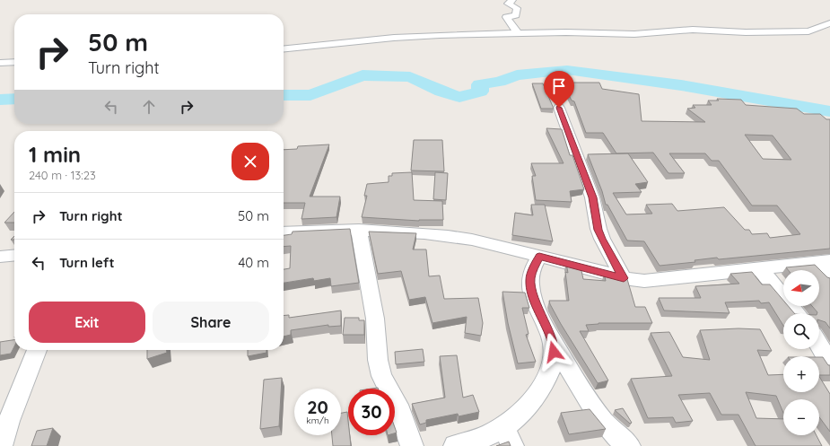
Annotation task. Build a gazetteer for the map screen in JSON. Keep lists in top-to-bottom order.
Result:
{
  "north": "left",
  "page": {
    "turn": ["50 m", "Turn right"],
    "heading": ["1 min", "240 m · 13:23"],
    "list": [
      {
        "name": "Turn right",
        "value": "50 m"
      },
      {
        "name": "Turn left",
        "value": "40 m"
      }
    ],
    "map_buttons": ["+", "−"],
    "buttons": ["Exit", "Share"],
    "speed": "20 km/h",
    "limit": "30"
  }
}
